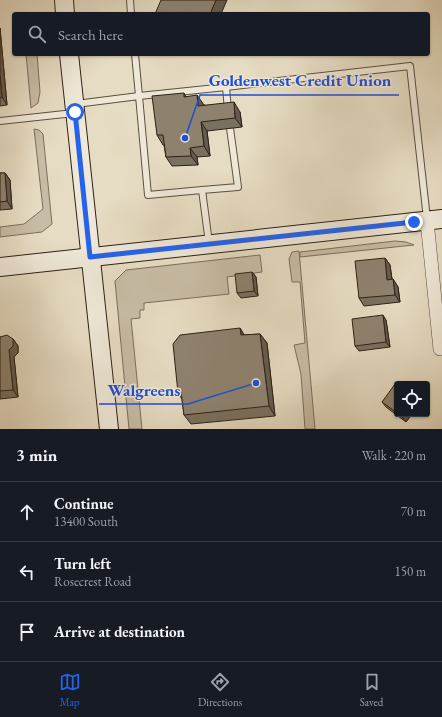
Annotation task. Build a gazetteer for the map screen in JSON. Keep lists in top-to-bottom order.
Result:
{
  "places": ["Goldenwest Credit Union", "Walgreens"],
  "page": {
    "search": "Search here",
    "heading": ["3 min", "Walk · 220 m"],
    "list": [
      ["Continue", "13400 South", "70 m"],
      ["Turn left", "Rosecrest Road", "150 m"],
      "Arrive at destination"
    ],
    "nav": ["Map", "Directions", "Saved"]
  }
}
